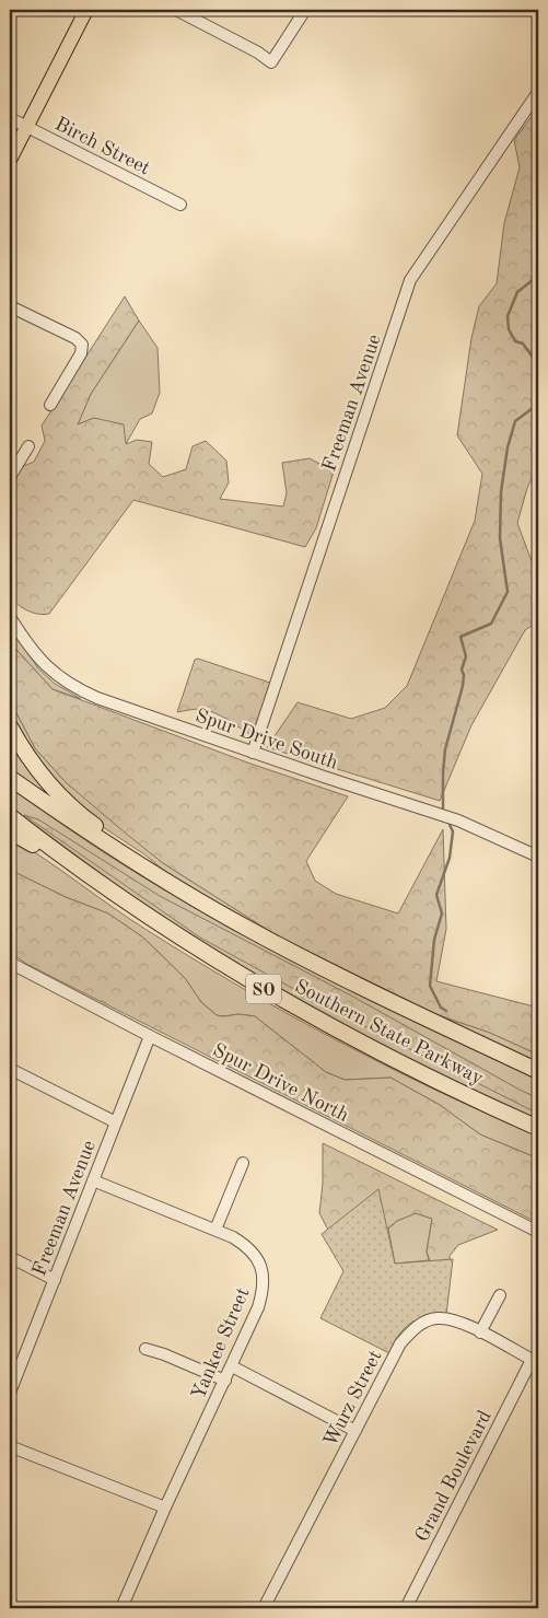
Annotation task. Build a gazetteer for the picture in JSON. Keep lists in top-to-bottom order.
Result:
{
  "streets": {
    "highway": ["SO", "Southern State Parkway"],
    "street": [
      "Birch Street",
      "Freeman Avenue",
      "Spur Drive South",
      "Spur Drive North",
      "Yankee Street",
      "Wurz Street",
      "Grand Boulevard"
    ]
  },
  "crossings": [
    ["Freeman Avenue", "Spur Drive South"],
    ["Freeman Avenue", "Spur Drive North"],
    ["Freeman Avenue", "Yankee Street"],
    ["Wurz Street", "Grand Boulevard"]
  ]
}
